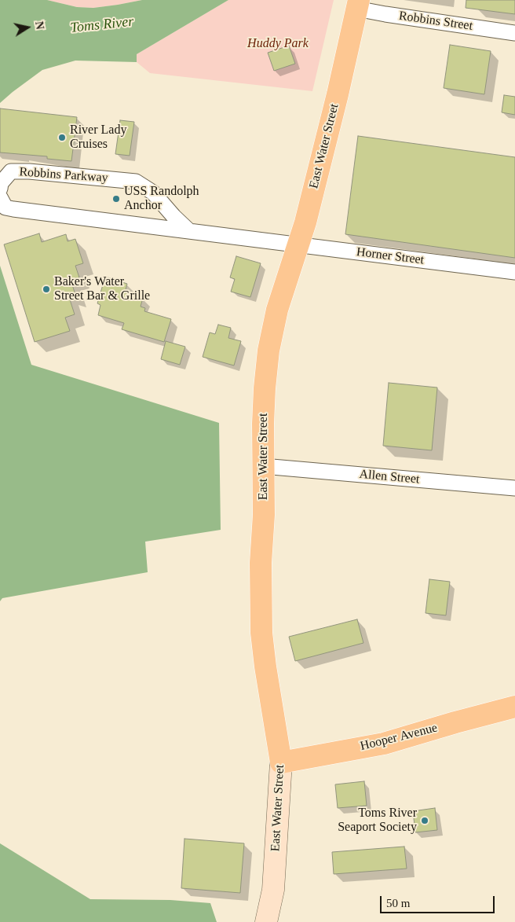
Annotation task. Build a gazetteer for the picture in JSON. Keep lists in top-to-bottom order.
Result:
{
  "streets": {
    "main road": ["East Water Street", "Hooper Avenue"],
    "street": [
      "Robbins Street",
      "Robbins Parkway",
      "Horner Street",
      "Allen Street"
    ]
  },
  "crossings": [
    ["Robbins Street", "East Water Street"],
    ["East Water Street", "Horner Street"],
    ["East Water Street", "Allen Street"],
    ["East Water Street", "Hooper Avenue"]
  ],
  "water": ["Toms River"],
  "parks": ["Huddy Park"],
  "places": [
    "River Lady Cruises",
    "USS Randolph Anchor",
    "Baker's Water Street Bar & Grille",
    "Toms River Seaport Society"
  ],
  "scale_bar": "50 m",
  "north": "right"
}
